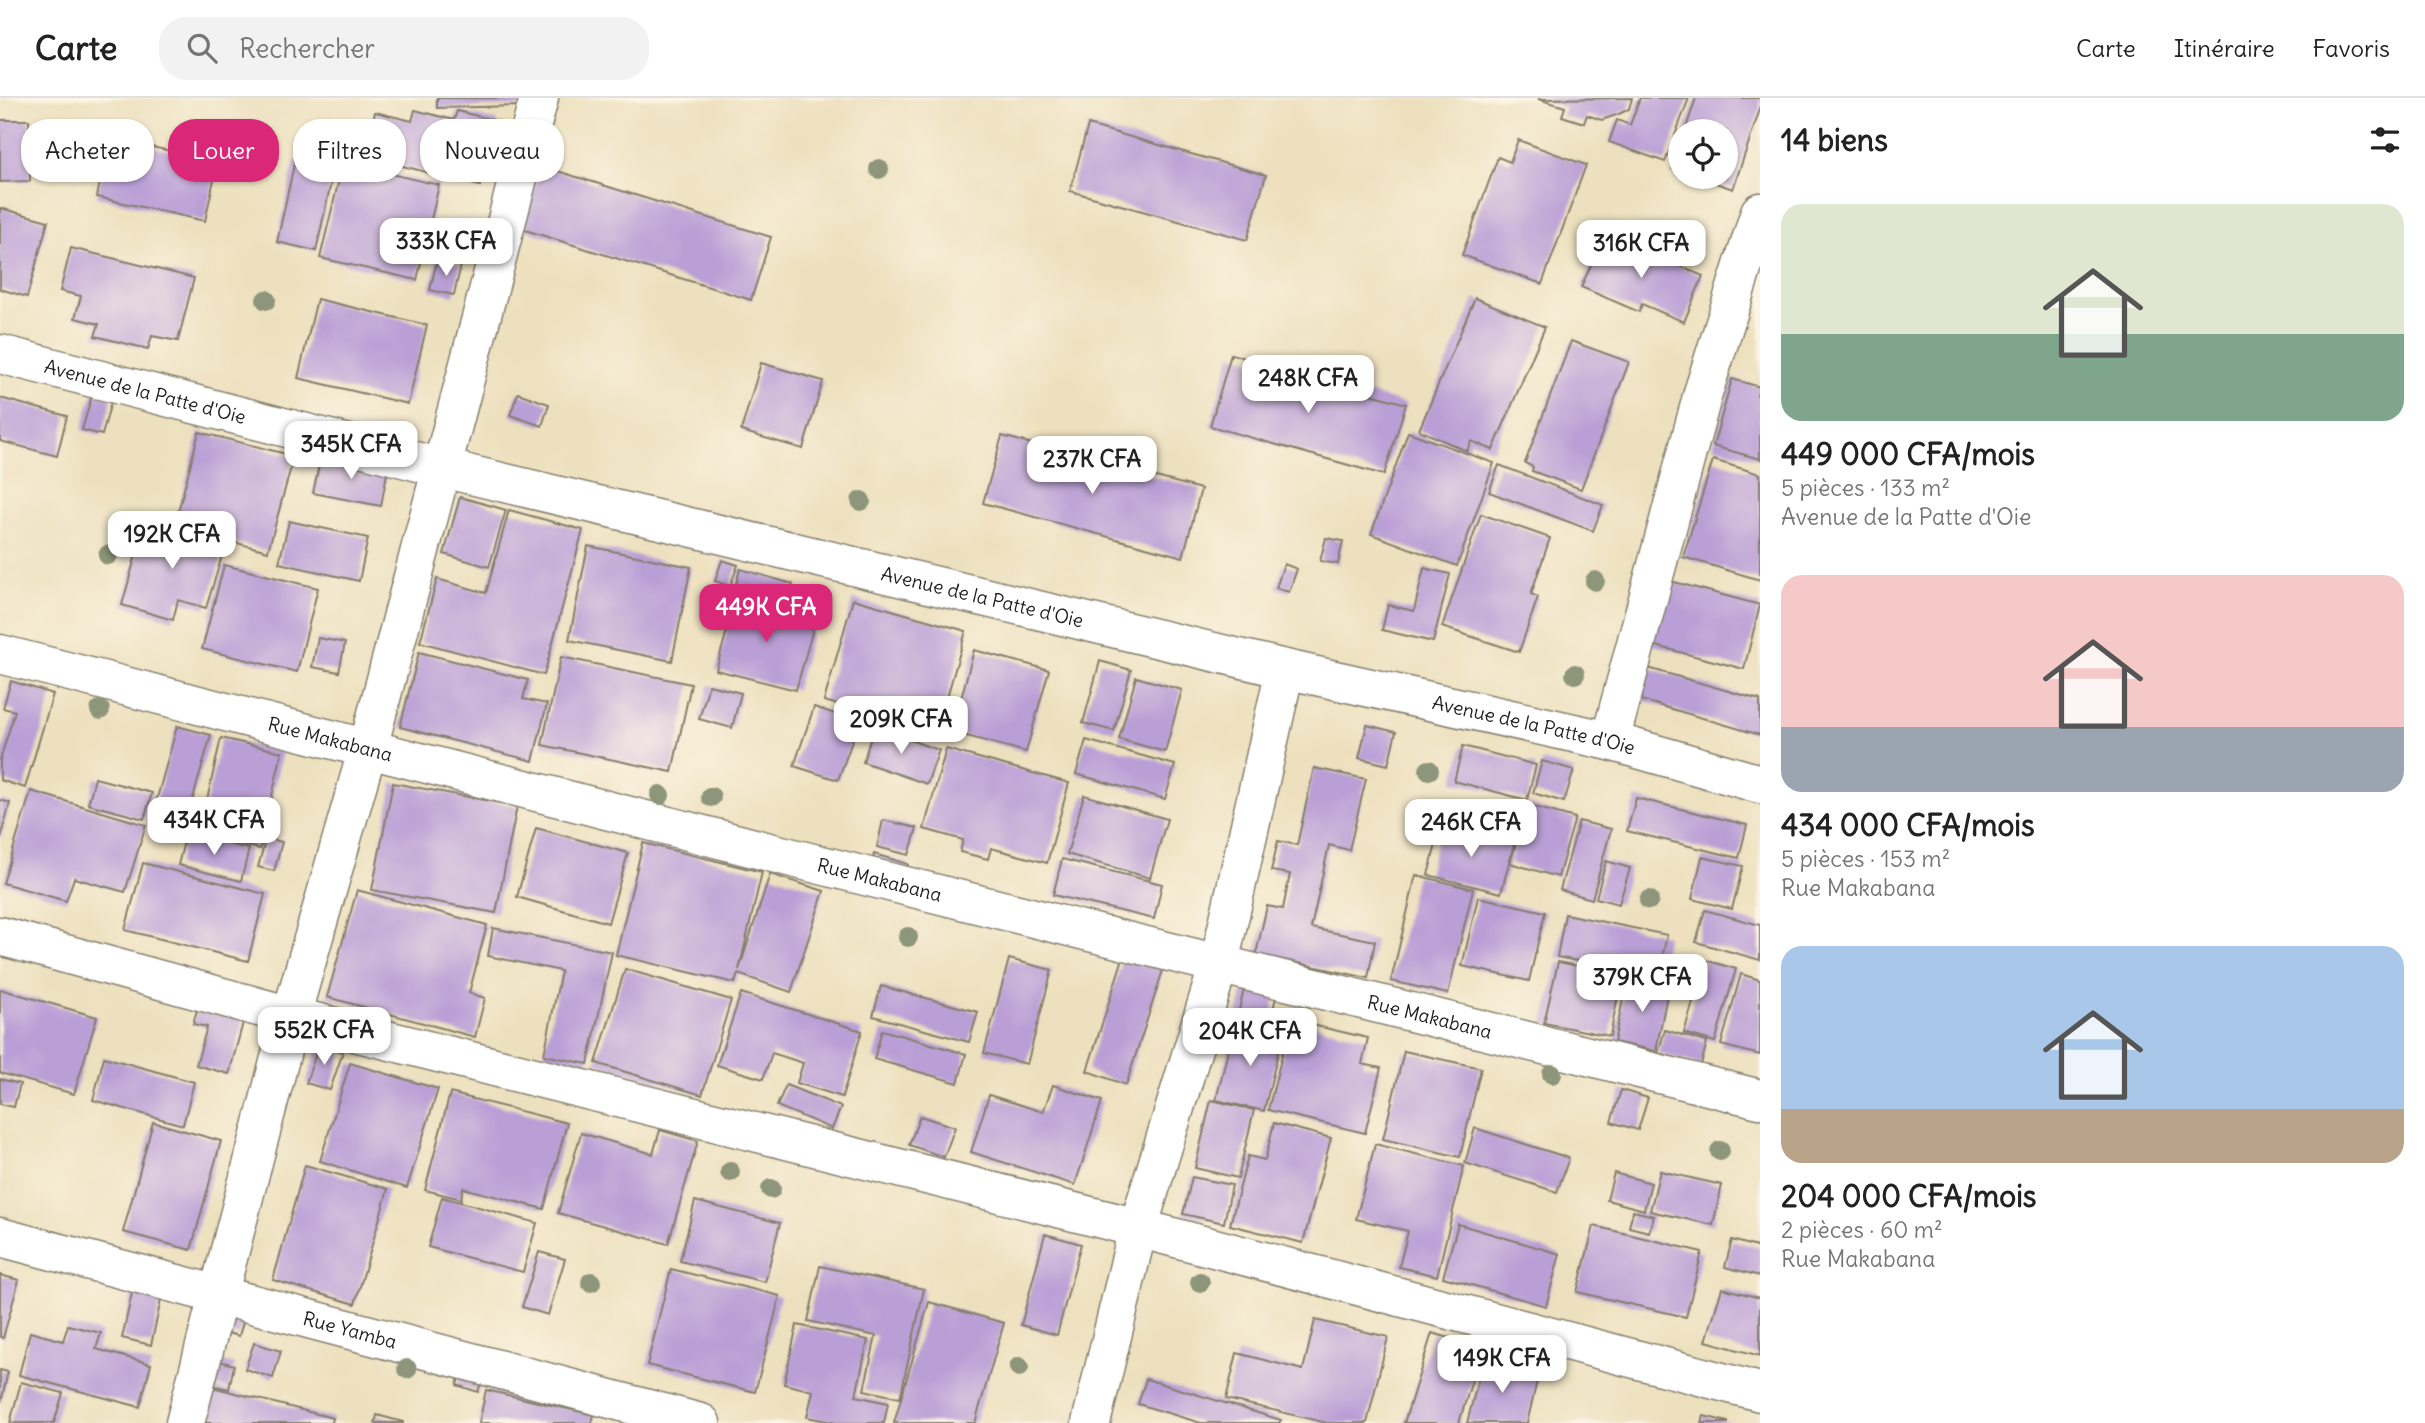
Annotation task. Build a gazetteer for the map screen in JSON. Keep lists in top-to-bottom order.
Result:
{
  "streets": {
    "street": ["Avenue de la Patte d'Oie", "Rue Makabana", "Rue Yamba"]
  },
  "page": {
    "header": "Carte",
    "search": "Rechercher",
    "nav": ["Carte", "Itinéraire", "Favoris"],
    "heading": "14 biens",
    "chip": [
      "Acheter",
      "Louer",
      "Filtres",
      "Nouveau"
    ],
    "list": [
      {
        "name": "449 000 CFA/mois",
        "note": "5 pièces · 133 m² · Avenue de la Patte d'Oie"
      },
      {
        "name": "434 000 CFA/mois",
        "note": "5 pièces · 153 m² · Rue Makabana"
      },
      {
        "name": "204 000 CFA/mois",
        "note": "2 pièces · 60 m² · Rue Makabana"
      }
    ],
    "price": [
      "333K CFA",
      "316K CFA",
      "248K CFA",
      "345K CFA",
      "237K CFA",
      "192K CFA",
      "449K CFA",
      "209K CFA",
      "434K CFA",
      "246K CFA",
      "379K CFA",
      "552K CFA",
      "204K CFA",
      "149K CFA"
    ]
  }
}
